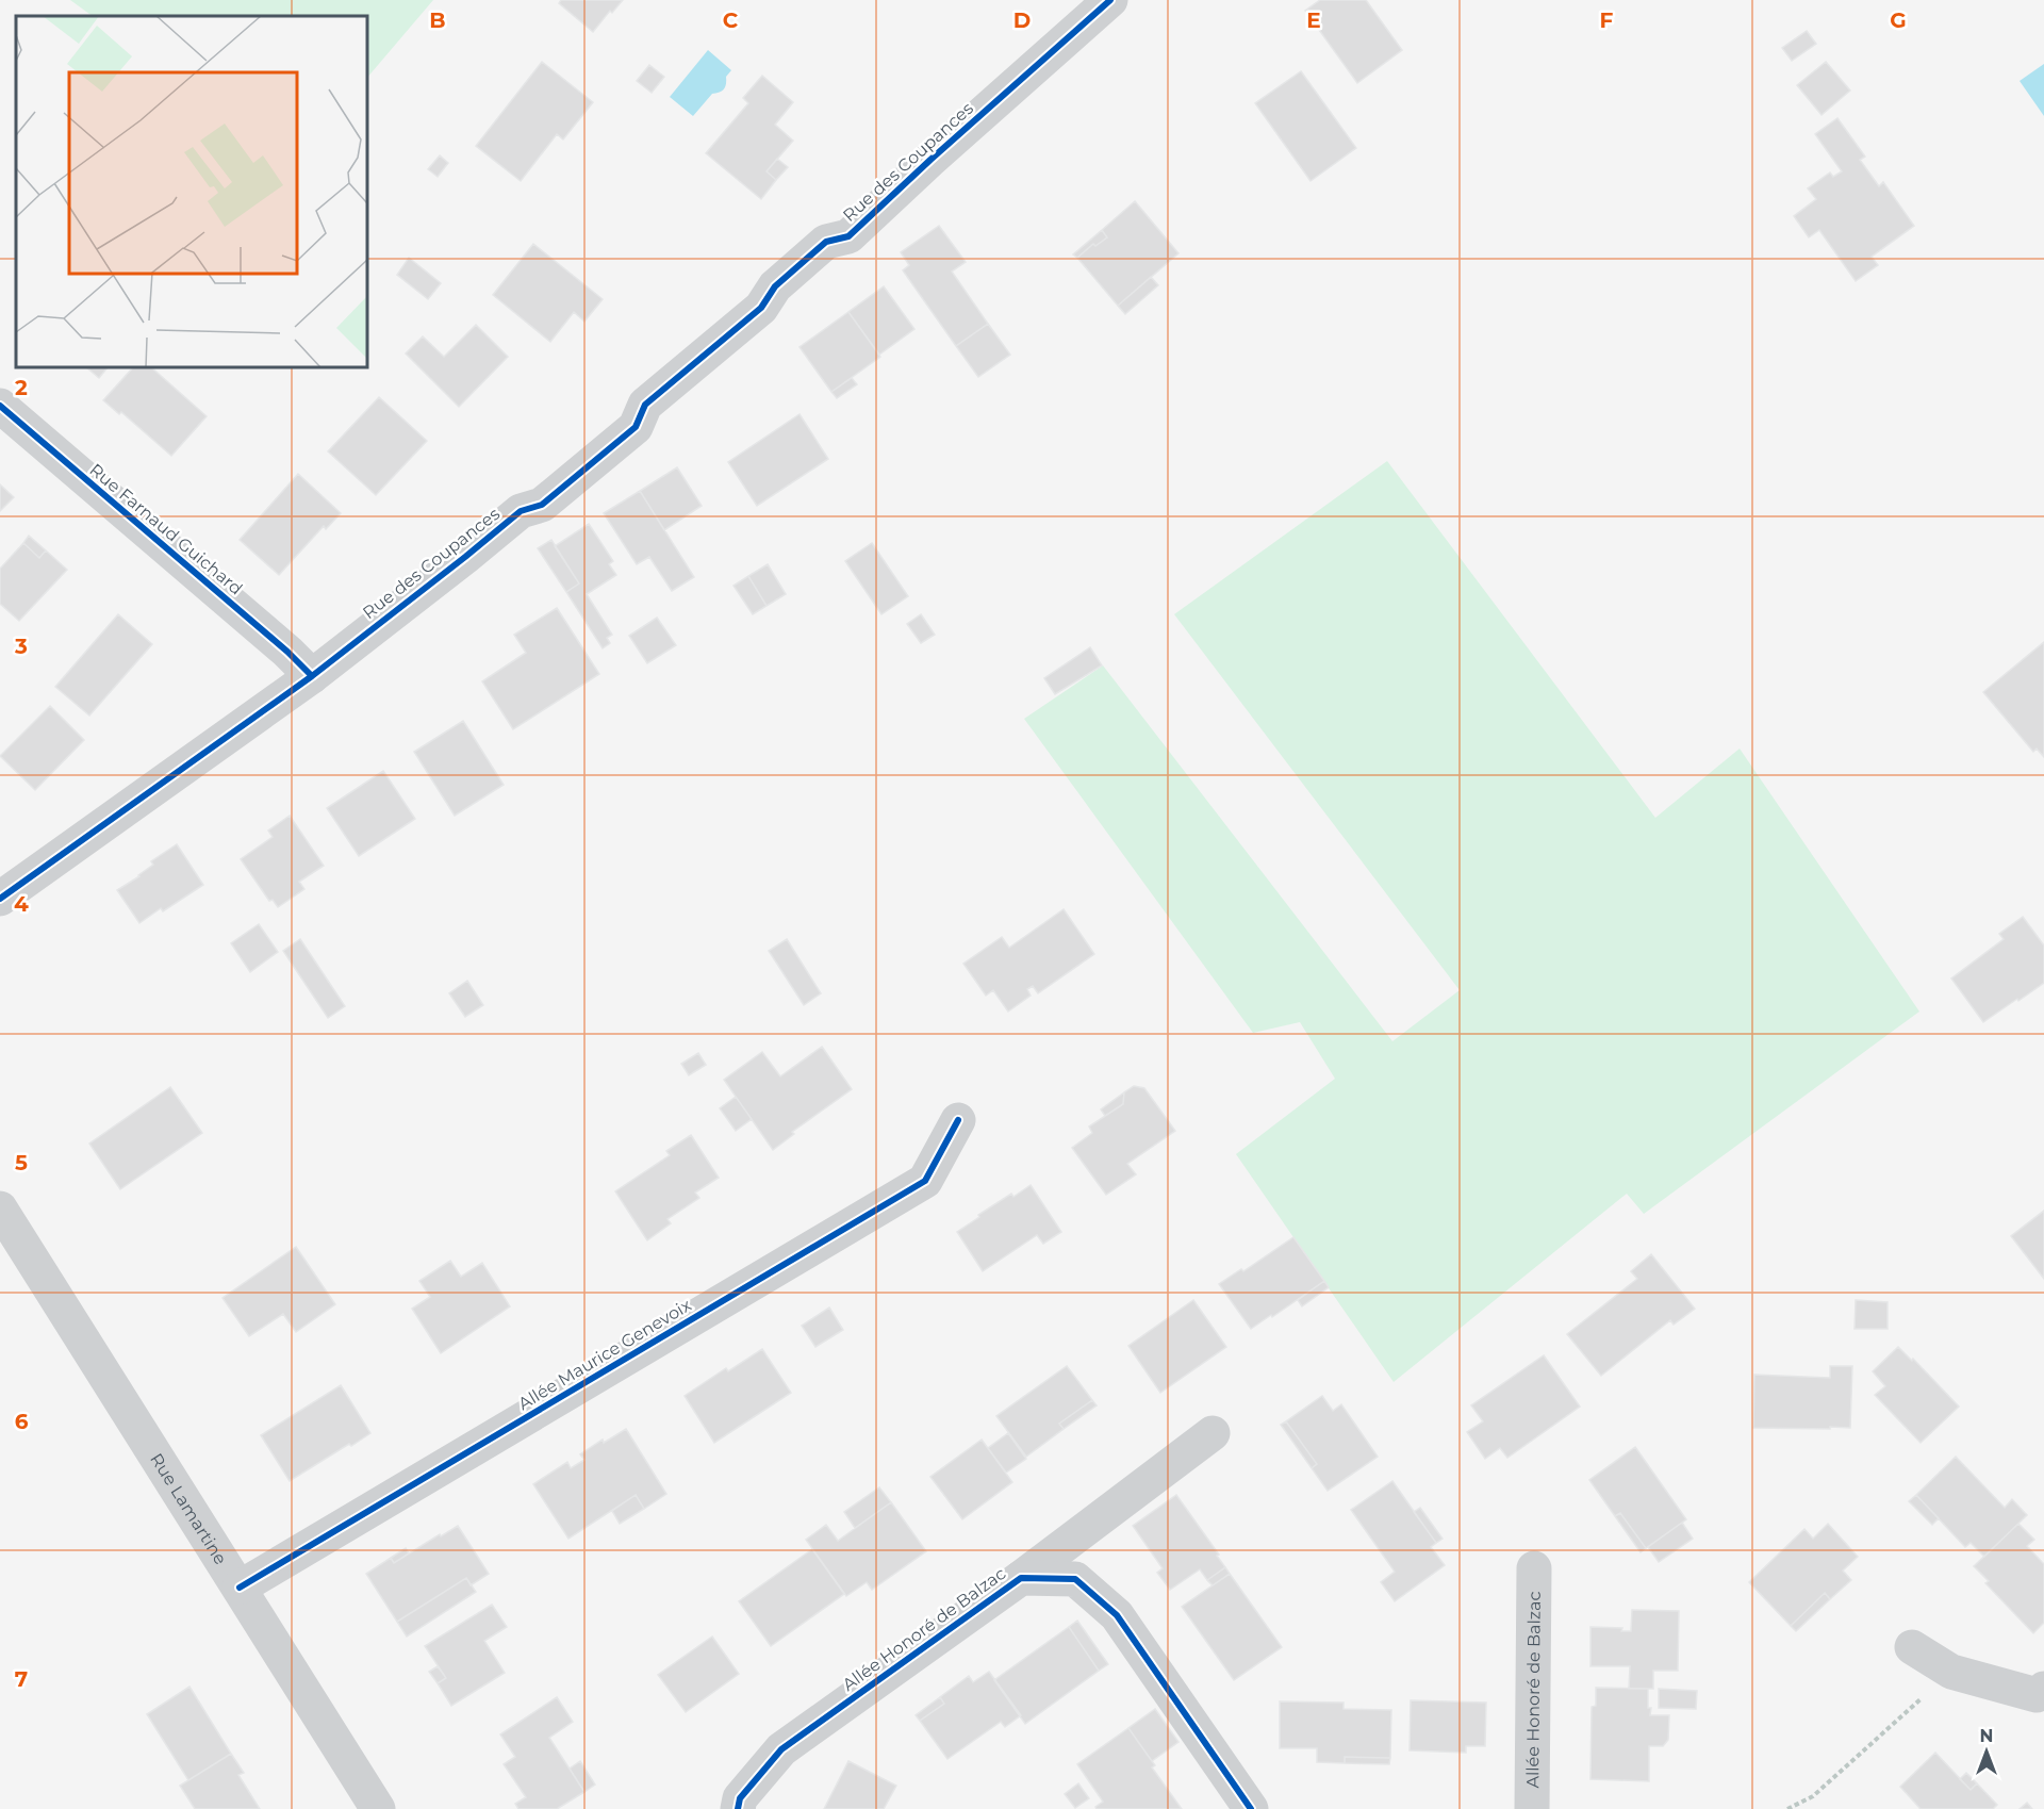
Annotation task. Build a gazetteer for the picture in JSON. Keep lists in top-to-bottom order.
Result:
{
  "streets": {
    "street": [
      "Rue des Coupances",
      "Rue Farnaud Guichard",
      "Allée Maurice Genevoix",
      "Rue Lamartine",
      "Allée Honoré de Balzac"
    ]
  },
  "crossings": [
    ["Rue des Coupances", "Rue Farnaud Guichard"],
    ["Allée Maurice Genevoix", "Rue Lamartine"]
  ],
  "north": "top",
  "grid": {
    "columns": [
      "B",
      "C",
      "D",
      "E",
      "F",
      "G"
    ],
    "rows": [
      "2",
      "3",
      "4",
      "5",
      "6",
      "7"
    ]
  }
}
